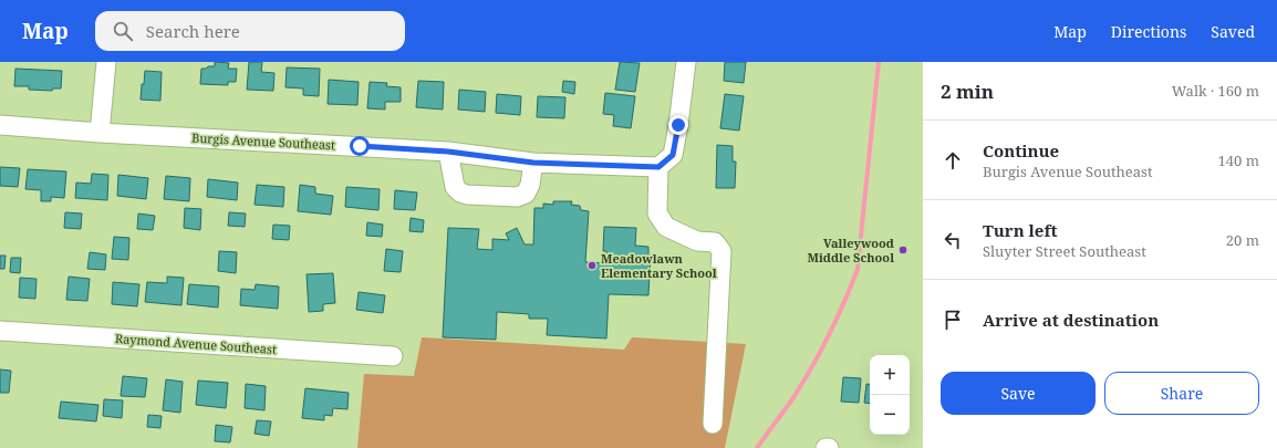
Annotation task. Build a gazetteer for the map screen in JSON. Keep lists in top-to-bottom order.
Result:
{
  "streets": {
    "street": ["Burgis Avenue Southeast", "Raymond Avenue Southeast"]
  },
  "places": ["Valleywood Middle School", "Meadowlawn Elementary School"],
  "page": {
    "header": "Map",
    "search": "Search here",
    "nav": ["Map", "Directions", "Saved"],
    "heading": ["2 min", "Walk · 160 m"],
    "list": [
      ["Continue", "Burgis Avenue Southeast", "140 m"],
      ["Turn left", "Sluyter Street Southeast", "20 m"],
      "Arrive at destination"
    ],
    "map_buttons": ["+", "−"],
    "buttons": ["Save", "Share"]
  }
}
